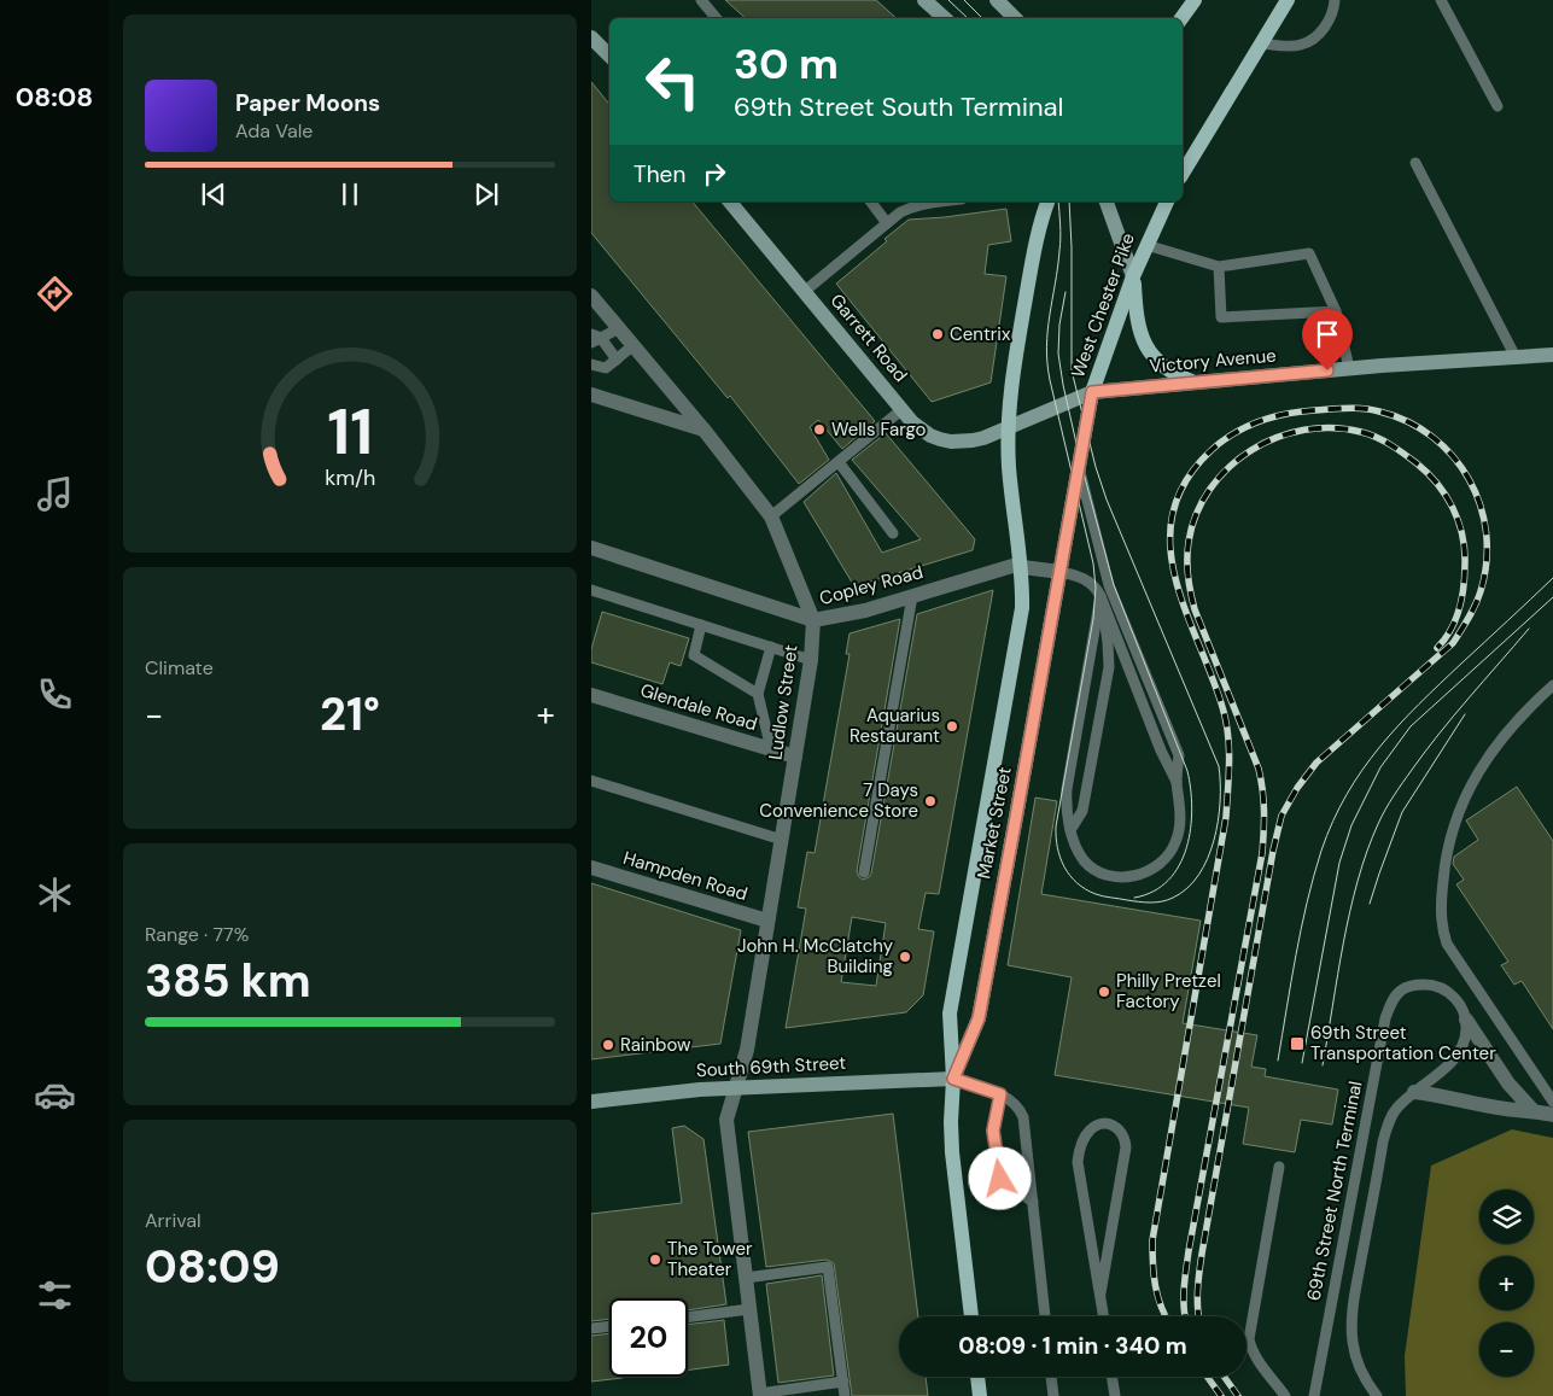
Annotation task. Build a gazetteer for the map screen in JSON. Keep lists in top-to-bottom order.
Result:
{
  "streets": {
    "main road": [
      "West Chester Pike",
      "Garrett Road",
      "Victory Avenue",
      "Market Street",
      "South 69th Street"
    ],
    "street": [
      "Copley Road",
      "Ludlow Street",
      "Glendale Road",
      "Hampden Road"
    ],
    "lane": ["69th Street North Terminal"]
  },
  "crossings": [
    ["West Chester Pike", "Victory Avenue"],
    ["West Chester Pike", "Copley Road"],
    ["West Chester Pike", "Market Street"],
    ["Garrett Road", "Victory Avenue"],
    ["Copley Road", "Ludlow Street"],
    ["Copley Road", "Market Street"],
    ["Ludlow Street", "Glendale Road"],
    ["Ludlow Street", "Hampden Road"],
    ["Ludlow Street", "South 69th Street"],
    ["Market Street", "South 69th Street"]
  ],
  "places": {
    "other": [
      "Centrix",
      "Wells Fargo",
      "Aquarius Restaurant",
      "7 Days Convenience Store",
      "John H. McClatchy Building",
      "Philly Pretzel Factory",
      "Rainbow",
      "The Tower Theater"
    ],
    "transit": ["69th Street Transportation Center"]
  },
  "page": {
    "tabs": "08:08",
    "turn": ["30 m", "69th Street South Terminal"],
    "song": ["Paper Moons", "Ada Vale"],
    "then": "Then",
    "tile": [
      "Climate",
      ["Range · 77%", "385 km"],
      ["Arrival", "08:09"]
    ],
    "heat": ["−", "21°", "+"],
    "map_buttons": ["+", "−"],
    "limit": "20",
    "trip": "08:09 · 1 min · 340 m",
    "gauge": ["11", "km/h"]
  }
}
